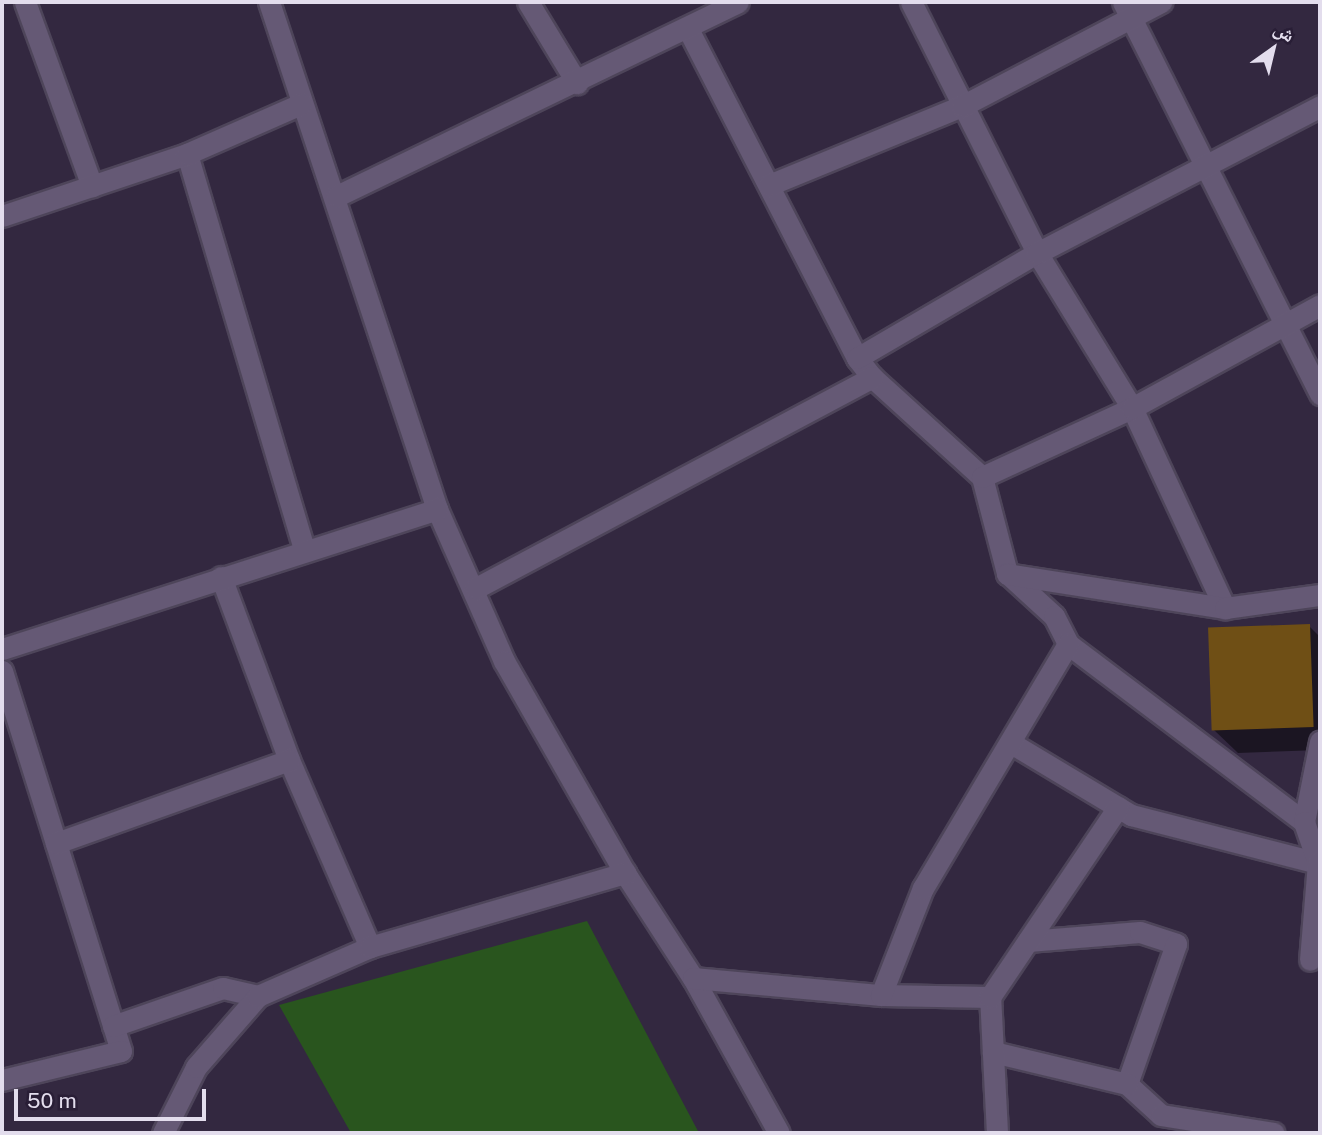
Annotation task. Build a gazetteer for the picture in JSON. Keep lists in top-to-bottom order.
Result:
{
  "scale_bar": "50 m",
  "north": "top right"
}
